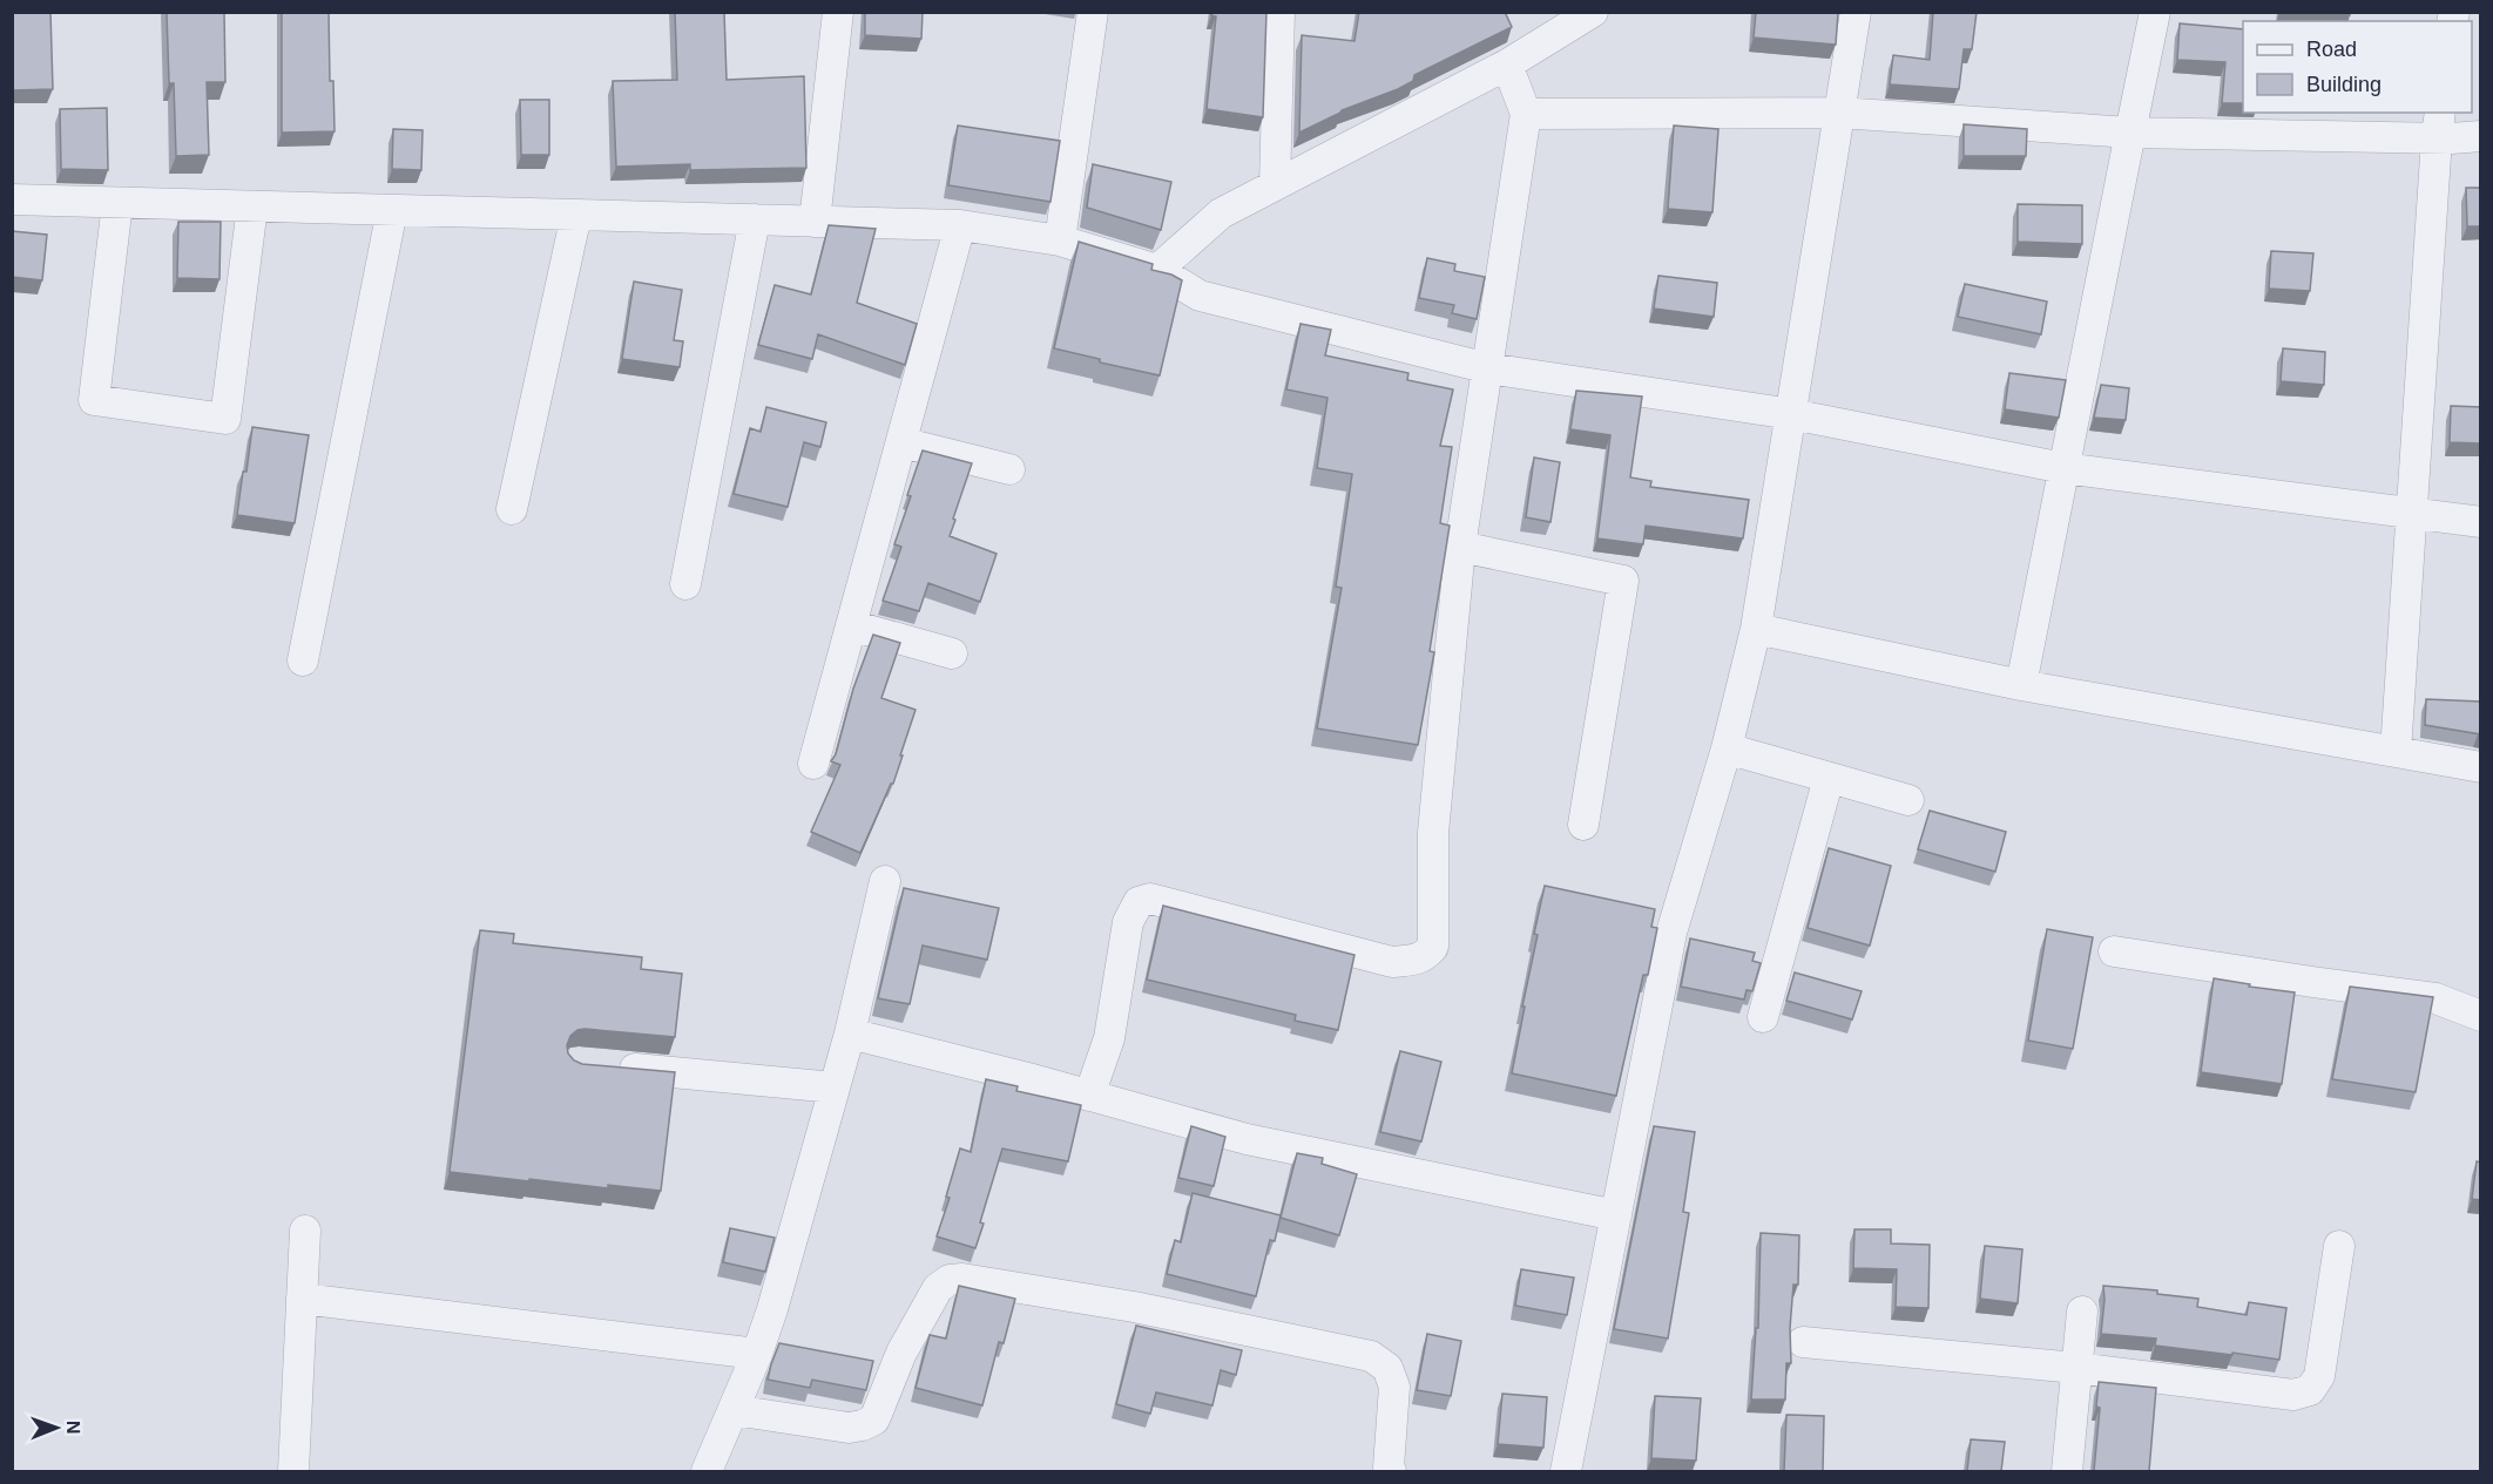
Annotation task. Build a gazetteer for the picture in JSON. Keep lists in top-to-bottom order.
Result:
{
  "legend": ["Road", "Building"],
  "north": "right"
}
